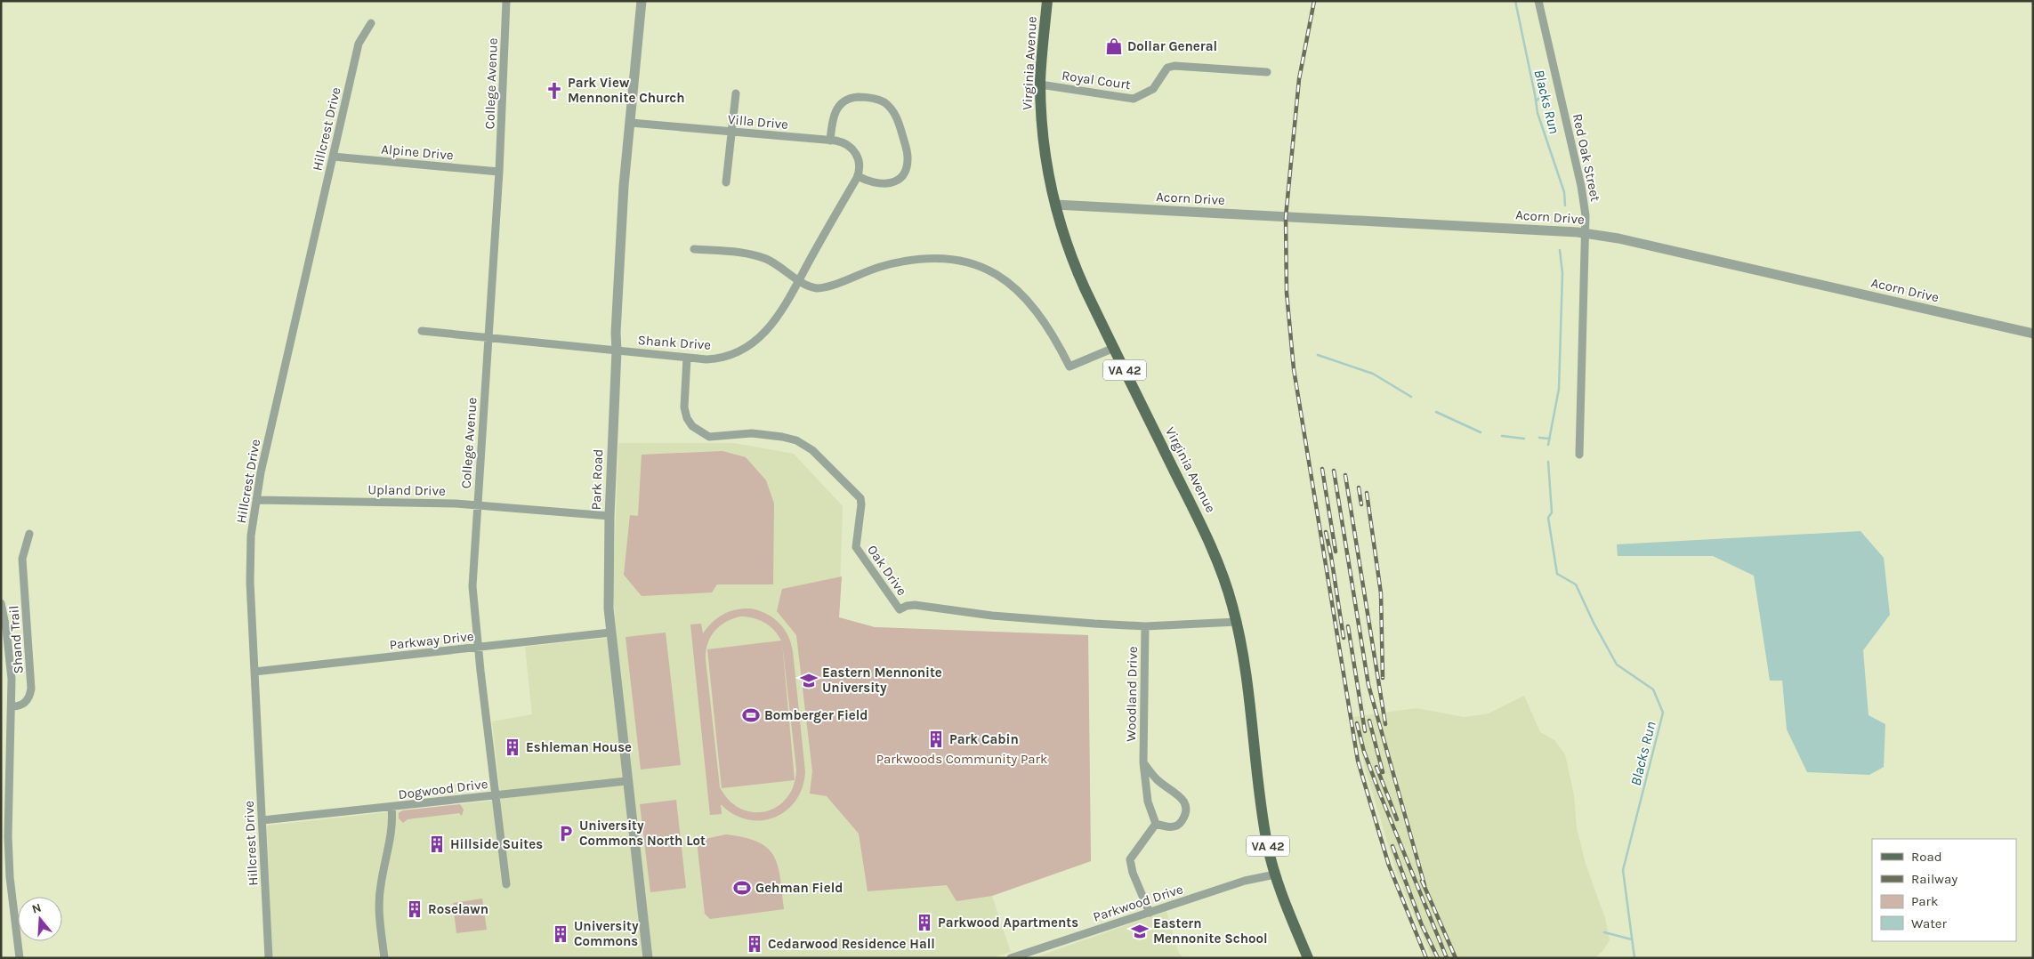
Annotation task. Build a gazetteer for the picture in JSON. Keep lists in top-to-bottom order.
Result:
{
  "streets": {
    "main road": ["Virginia Avenue", "VA 42"],
    "street": [
      "Royal Court",
      "College Avenue",
      "Villa Drive",
      "Hillcrest Drive",
      "Alpine Drive",
      "Red Oak Street",
      "Acorn Drive",
      "Shank Drive",
      "Park Road",
      "Upland Drive",
      "Oak Drive",
      "Shand Trail",
      "Parkway Drive",
      "Woodland Drive",
      "Dogwood Drive",
      "Parkwood Drive"
    ]
  },
  "crossings": [
    ["Virginia Avenue", "Royal Court"],
    ["Virginia Avenue", "Acorn Drive"],
    ["Virginia Avenue", "Oak Drive"],
    ["Virginia Avenue", "Parkwood Drive"],
    ["College Avenue", "Alpine Drive"],
    ["College Avenue", "Shank Drive"],
    ["College Avenue", "Upland Drive"],
    ["College Avenue", "Parkway Drive"],
    ["College Avenue", "Dogwood Drive"],
    ["Villa Drive", "Shank Drive"],
    ["Villa Drive", "Park Road"],
    ["Hillcrest Drive", "Alpine Drive"],
    ["Hillcrest Drive", "Upland Drive"],
    ["Hillcrest Drive", "Parkway Drive"],
    ["Hillcrest Drive", "Dogwood Drive"],
    ["Red Oak Street", "Acorn Drive"],
    ["Shank Drive", "Park Road"],
    ["Shank Drive", "Oak Drive"],
    ["Park Road", "Upland Drive"],
    ["Park Road", "Parkway Drive"],
    ["Park Road", "Dogwood Drive"],
    ["Oak Drive", "Woodland Drive"]
  ],
  "water": ["Blacks Run"],
  "parks": ["Parkwoods Community Park"],
  "places": {
    "shop": ["Dollar General"],
    "church": ["Park View Mennonite Church"],
    "school or university": ["Eastern Mennonite University", "Eastern Mennonite School"],
    "sports": ["Bomberger Field", "Gehman Field"],
    "building": [
      "Park Cabin",
      "Eshleman House",
      "Hillside Suites",
      "Roselawn",
      "Parkwood Apartments",
      "University Commons",
      "Cedarwood Residence Hall"
    ],
    "parking": ["University Commons North Lot"]
  },
  "legend": [
    "Road",
    "Railway",
    "Park",
    "Water"
  ],
  "north": "top"
}
